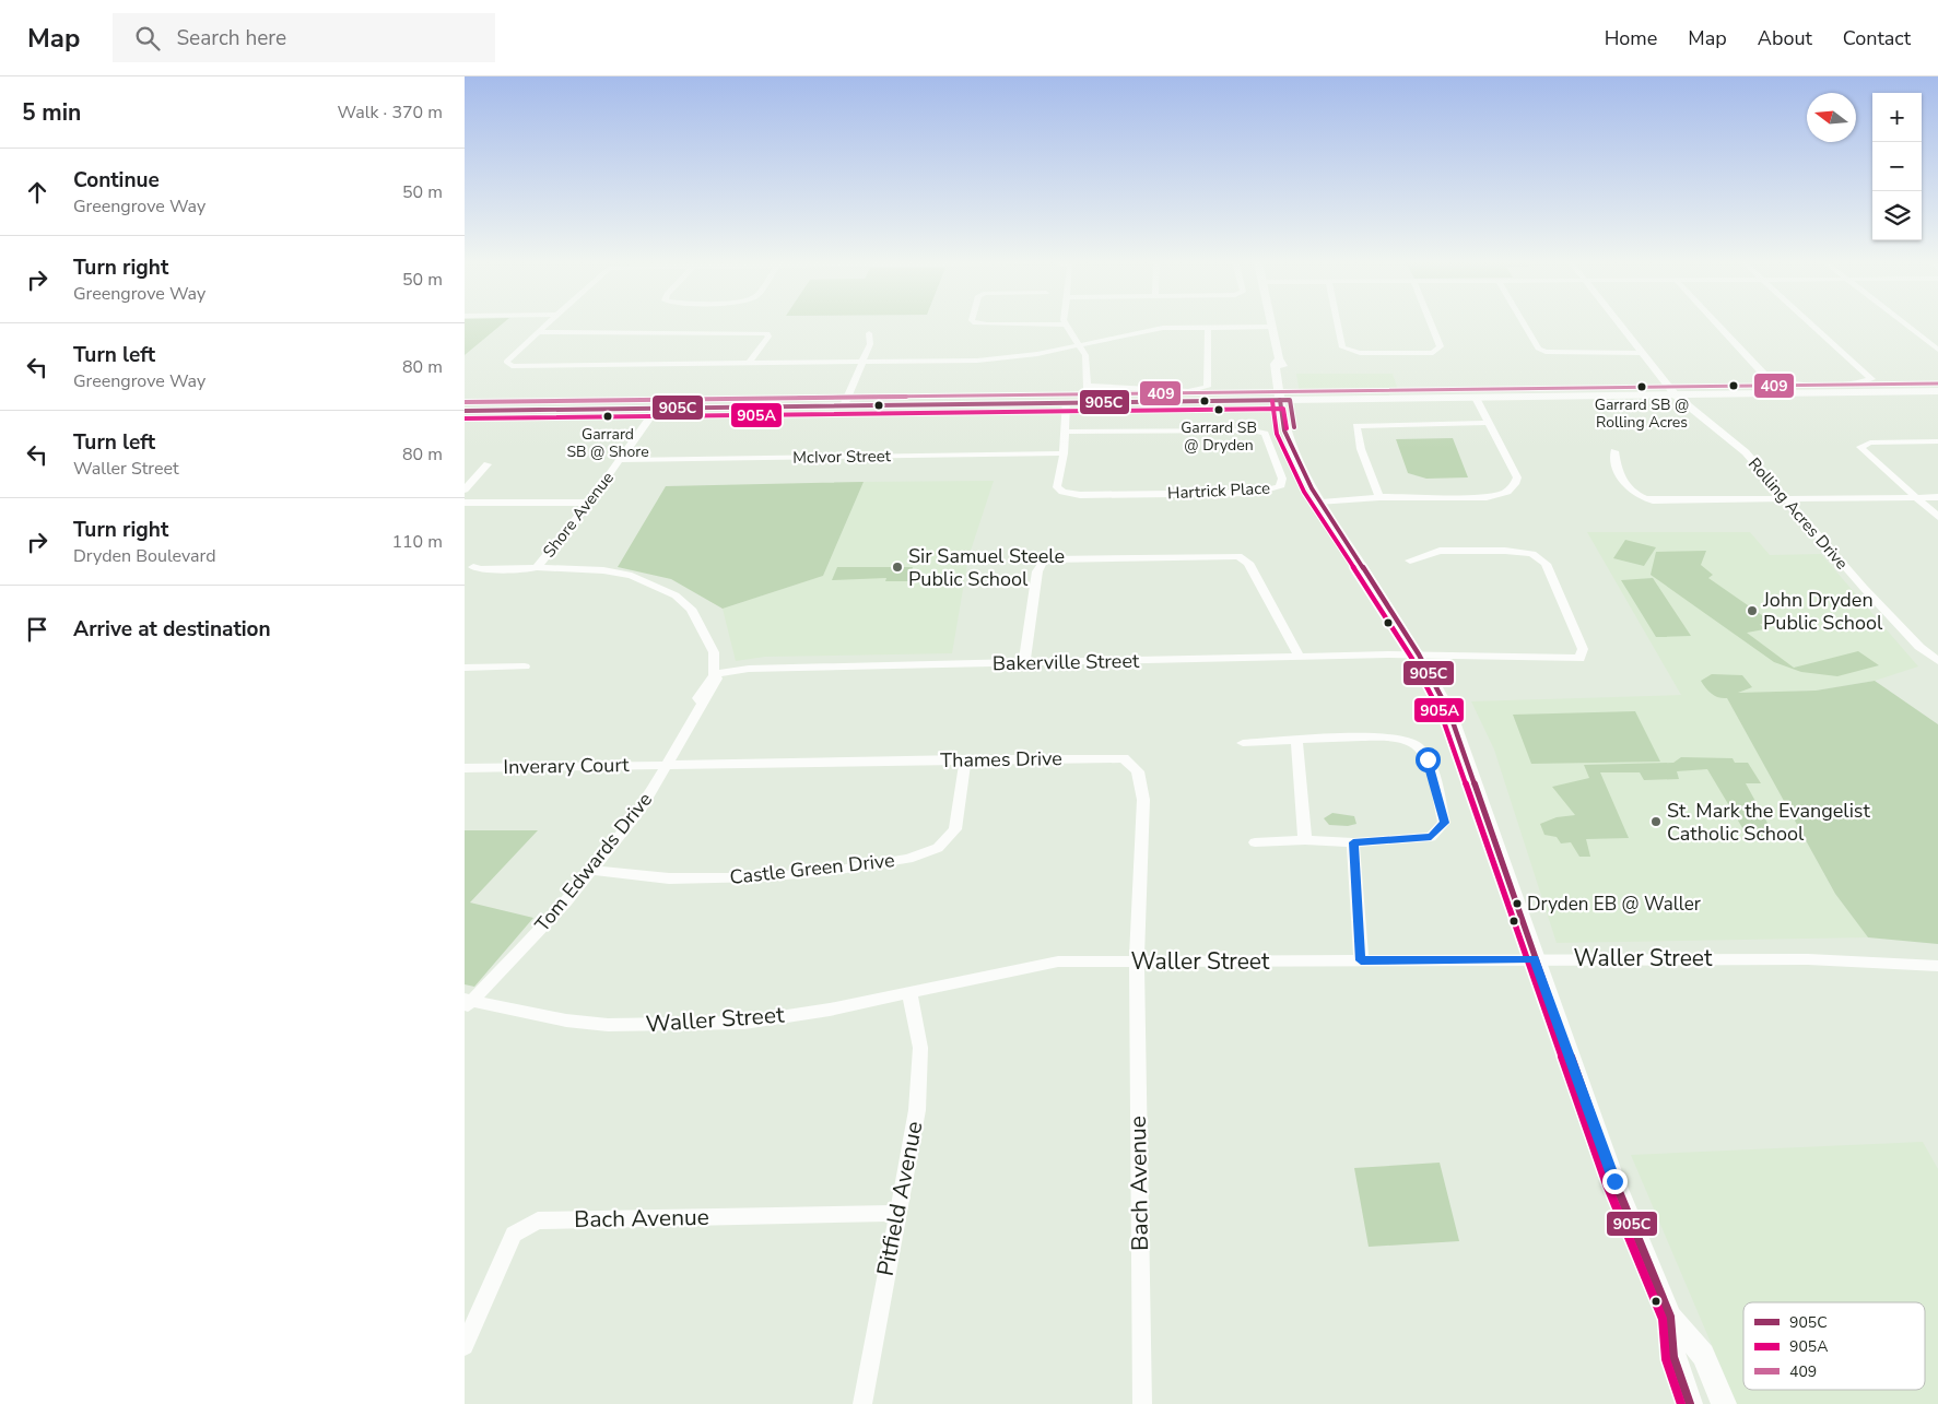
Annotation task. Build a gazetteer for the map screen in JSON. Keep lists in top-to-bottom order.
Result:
{
  "streets": {
    "street": [
      "McIvor Street",
      "Hartrick Place",
      "Rolling Acres Drive",
      "Shore Avenue",
      "Bakerville Street",
      "Thames Drive",
      "Inverary Court",
      "Tom Edwards Drive",
      "Castle Green Drive",
      "Waller Street",
      "Bach Avenue",
      "Pitfield Avenue"
    ]
  },
  "crossings": [
    ["McIvor Street", "Hartrick Place"],
    ["McIvor Street", "Shore Avenue"],
    ["Shore Avenue", "Tom Edwards Drive"],
    ["Bakerville Street", "Tom Edwards Drive"],
    ["Thames Drive", "Inverary Court"],
    ["Thames Drive", "Tom Edwards Drive"],
    ["Thames Drive", "Castle Green Drive"],
    ["Thames Drive", "Waller Street"],
    ["Thames Drive", "Bach Avenue"],
    ["Inverary Court", "Tom Edwards Drive"],
    ["Tom Edwards Drive", "Castle Green Drive"],
    ["Tom Edwards Drive", "Waller Street"],
    ["Waller Street", "Bach Avenue"],
    ["Waller Street", "Pitfield Avenue"],
    ["Bach Avenue", "Pitfield Avenue"]
  ],
  "places": [
    "Garrard SB @ Rolling Acres",
    "Garrard SB @ Dryden",
    "Garrard SB @ Shore",
    "Sir Samuel Steele Public School",
    "John Dryden Public School",
    "St. Mark the Evangelist Catholic School",
    "Dryden EB @ Waller"
  ],
  "lines": ["transit line 409", "transit line 905C", "transit line 905A"],
  "legend": ["905C", "905A", "409"],
  "north": "left",
  "page": {
    "header": "Map",
    "search": "Search here",
    "nav": [
      "Home",
      "Map",
      "About",
      "Contact"
    ],
    "heading": ["5 min", "Walk · 370 m"],
    "map_buttons": ["+", "−"],
    "list": [
      ["Continue", "Greengrove Way", "50 m"],
      ["Turn right", "Greengrove Way", "50 m"],
      ["Turn left", "Greengrove Way", "80 m"],
      ["Turn left", "Waller Street", "80 m"],
      ["Turn right", "Dryden Boulevard", "110 m"],
      "Arrive at destination"
    ]
  }
}
